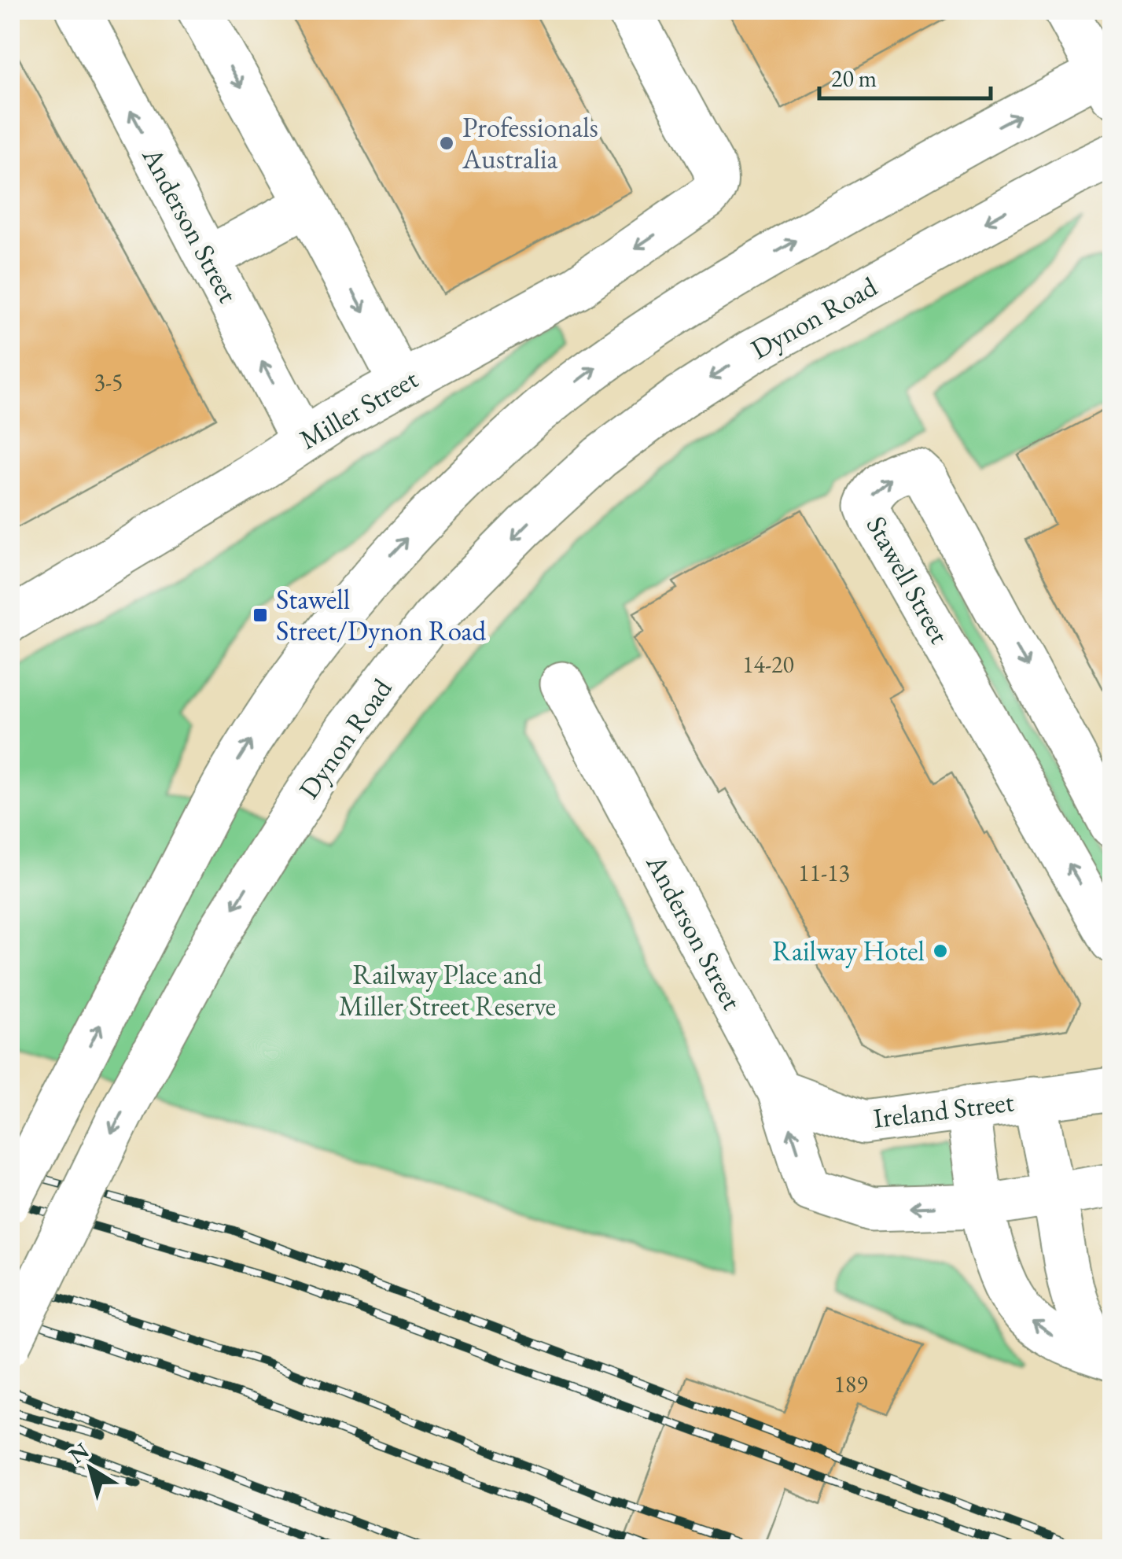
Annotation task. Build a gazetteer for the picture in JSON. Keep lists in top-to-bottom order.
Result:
{
  "streets": {
    "street": [
      "Anderson Street",
      "Dynon Road",
      "Miller Street",
      "Stawell Street",
      "Ireland Street"
    ]
  },
  "crossings": [
    ["Anderson Street", "Miller Street"],
    ["Anderson Street", "Ireland Street"]
  ],
  "parks": ["Railway Place and Miller Street Reserve"],
  "places": {
    "other": ["Professionals Australia", "Railway Hotel"],
    "transit": ["Stawell Street/Dynon Road"]
  },
  "house_numbers": [
    "3-5",
    "14-20",
    "11-13",
    "189"
  ],
  "scale_bar": "20 m",
  "north": "top left"
}
